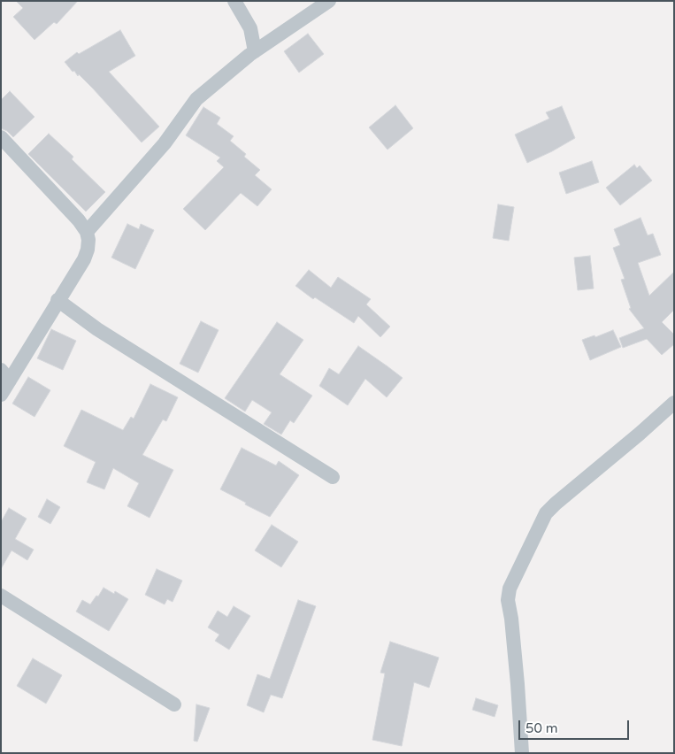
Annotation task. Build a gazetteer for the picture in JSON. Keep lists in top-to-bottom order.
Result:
{
  "scale_bar": "50 m"
}
